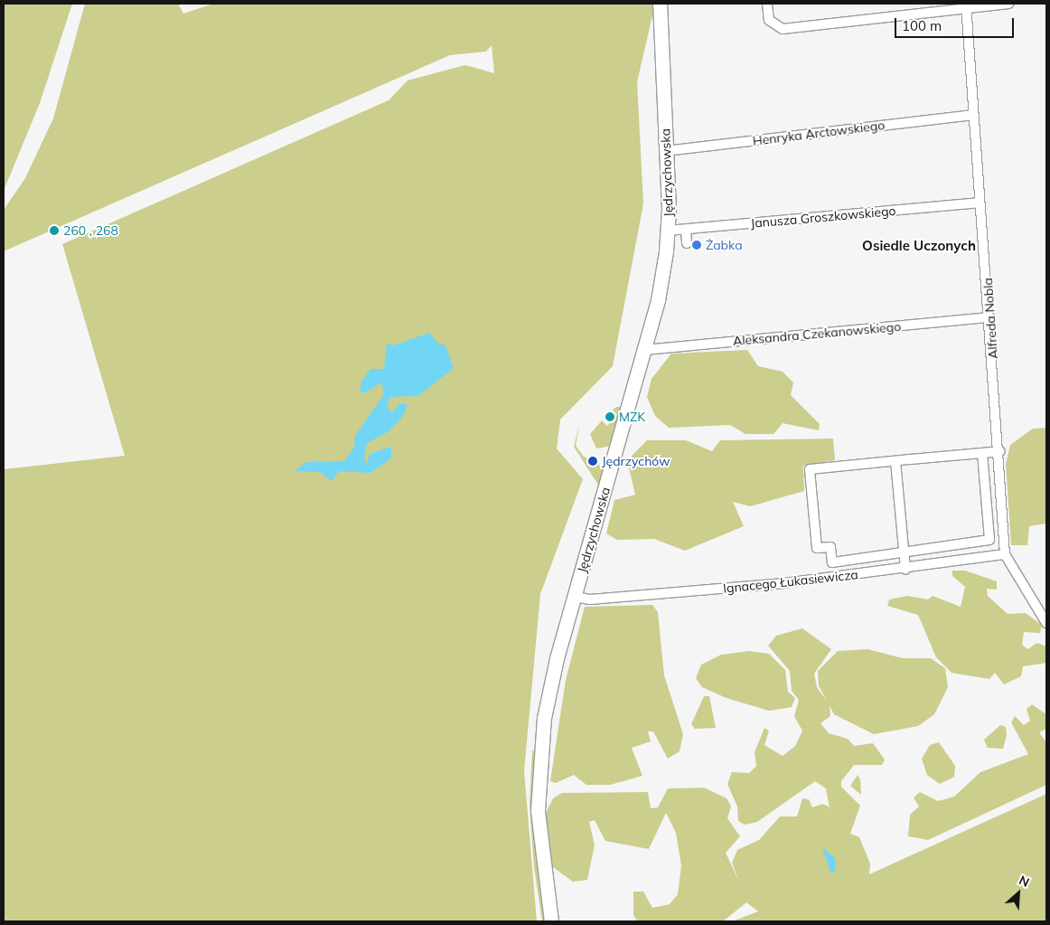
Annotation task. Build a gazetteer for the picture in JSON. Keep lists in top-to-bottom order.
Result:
{
  "streets": {
    "main road": ["Jędrzychowska"],
    "street": [
      "Henryka Arctowskiego",
      "Janusza Groszkowskiego",
      "Alfreda Nobla",
      "Aleksandra Czekanowskiego",
      "Ignacego Łukasiewicza"
    ]
  },
  "crossings": [
    ["Henryka Arctowskiego", "Jędrzychowska"],
    ["Henryka Arctowskiego", "Alfreda Nobla"],
    ["Jędrzychowska", "Janusza Groszkowskiego"],
    ["Jędrzychowska", "Aleksandra Czekanowskiego"],
    ["Jędrzychowska", "Ignacego Łukasiewicza"],
    ["Janusza Groszkowskiego", "Alfreda Nobla"],
    ["Alfreda Nobla", "Aleksandra Czekanowskiego"],
    ["Alfreda Nobla", "Ignacego Łukasiewicza"]
  ],
  "districts": ["Osiedle Uczonych"],
  "places": [
    "260 , 268",
    "Żabka",
    "MZK",
    "Jędrzychów"
  ],
  "scale_bar": "100 m",
  "north": "top right"
}
